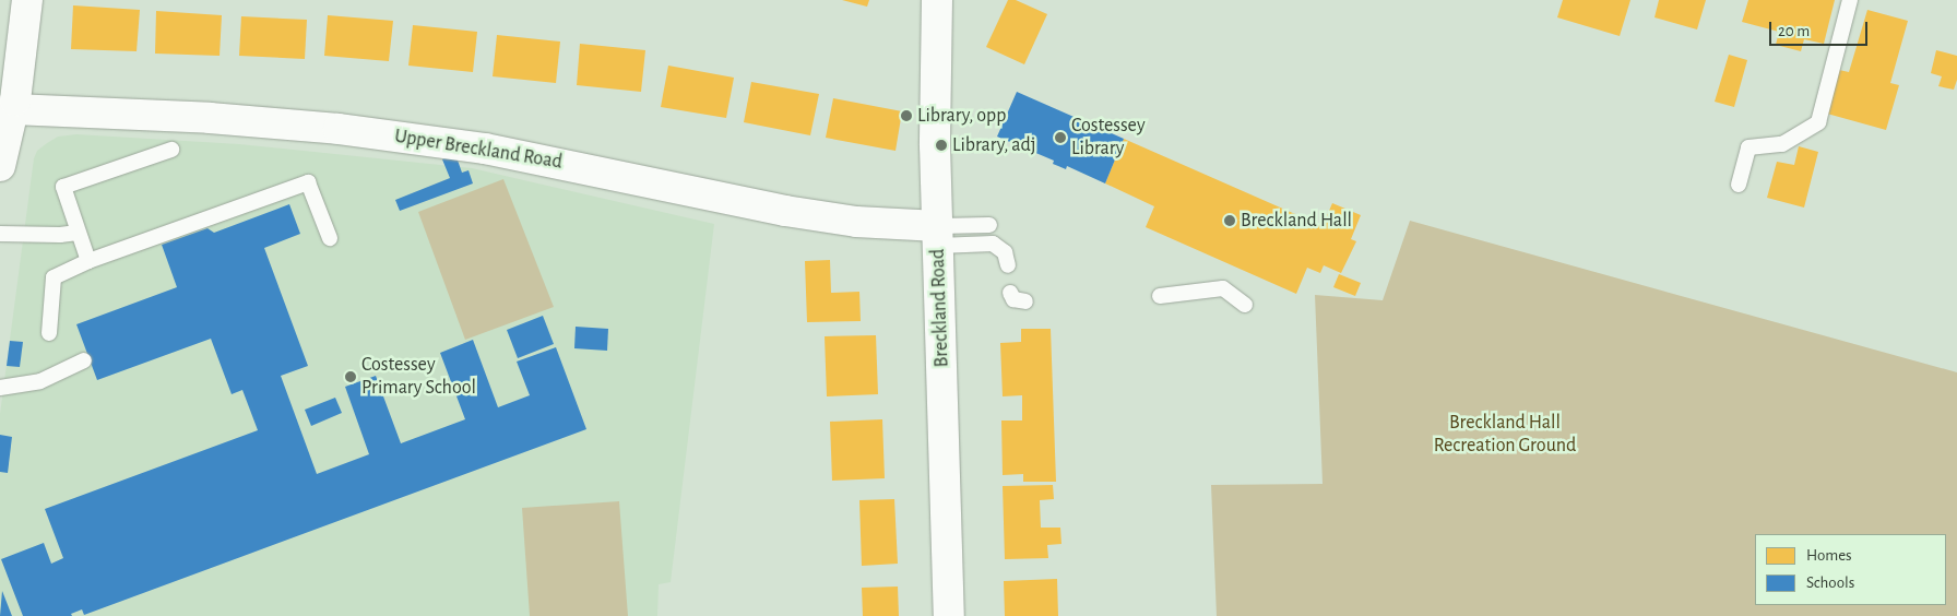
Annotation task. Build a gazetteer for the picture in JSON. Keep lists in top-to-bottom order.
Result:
{
  "streets": {
    "street": ["Upper Breckland Road", "Breckland Road"]
  },
  "crossings": [
    ["Upper Breckland Road", "Breckland Road"]
  ],
  "parks": ["Breckland Hall Recreation Ground"],
  "places": [
    "Library, opp",
    "Costessey Library",
    "Library, adj",
    "Breckland Hall",
    "Costessey Primary School"
  ],
  "legend": ["Homes", "Schools"],
  "scale_bar": "20 m"
}
